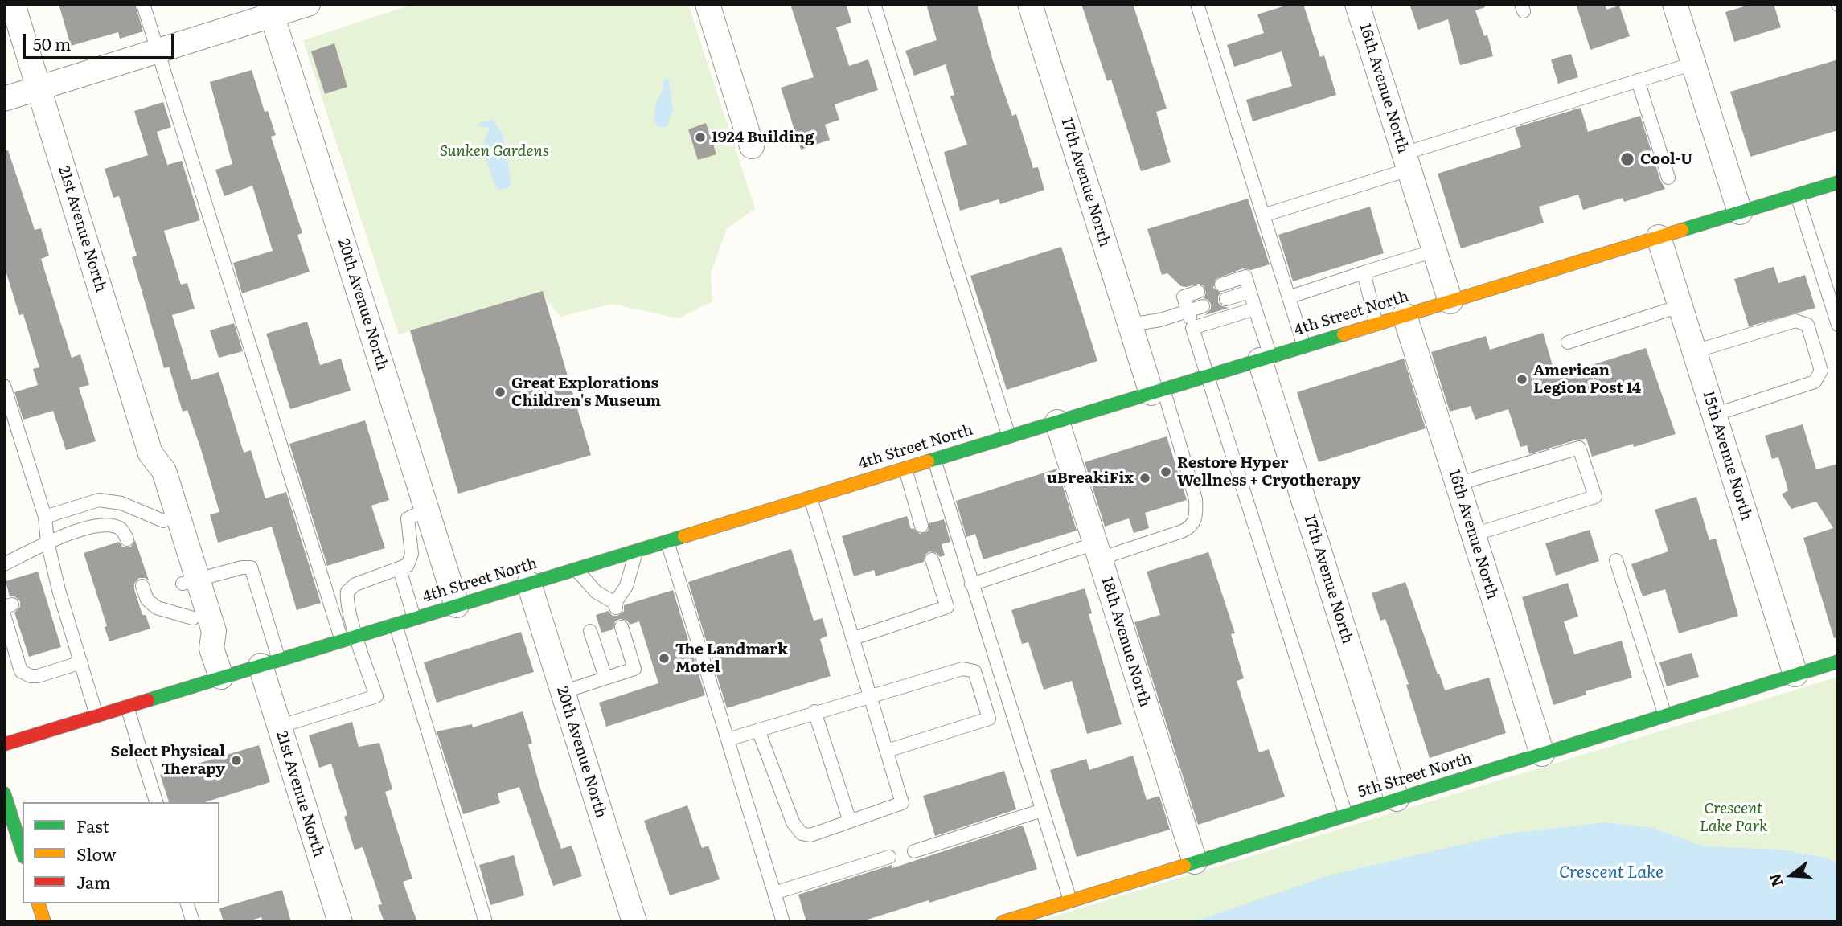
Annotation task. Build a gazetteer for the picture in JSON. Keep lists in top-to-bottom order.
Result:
{
  "streets": {
    "main road": ["4th Street North", "5th Street North"],
    "street": [
      "16th Avenue North",
      "17th Avenue North",
      "21st Avenue North",
      "20th Avenue North",
      "15th Avenue North",
      "18th Avenue North"
    ]
  },
  "crossings": [
    ["16th Avenue North", "4th Street North"],
    ["16th Avenue North", "5th Street North"],
    ["17th Avenue North", "4th Street North"],
    ["17th Avenue North", "5th Street North"],
    ["21st Avenue North", "4th Street North"],
    ["20th Avenue North", "4th Street North"],
    ["4th Street North", "15th Avenue North"],
    ["4th Street North", "18th Avenue North"],
    ["15th Avenue North", "5th Street North"],
    ["18th Avenue North", "5th Street North"]
  ],
  "water": ["Crescent Lake"],
  "parks": ["Sunken Gardens", "Crescent Lake Park"],
  "places": [
    "1924 Building",
    "Cool-U",
    "American Legion Post 14",
    "Great Explorations Children's Museum",
    "Restore Hyper Wellness + Cryotherapy",
    "uBreakiFix",
    "The Landmark Motel",
    "Select Physical Therapy"
  ],
  "legend": ["Fast", "Slow", "Jam"],
  "scale_bar": "50 m",
  "north": "left"
}
